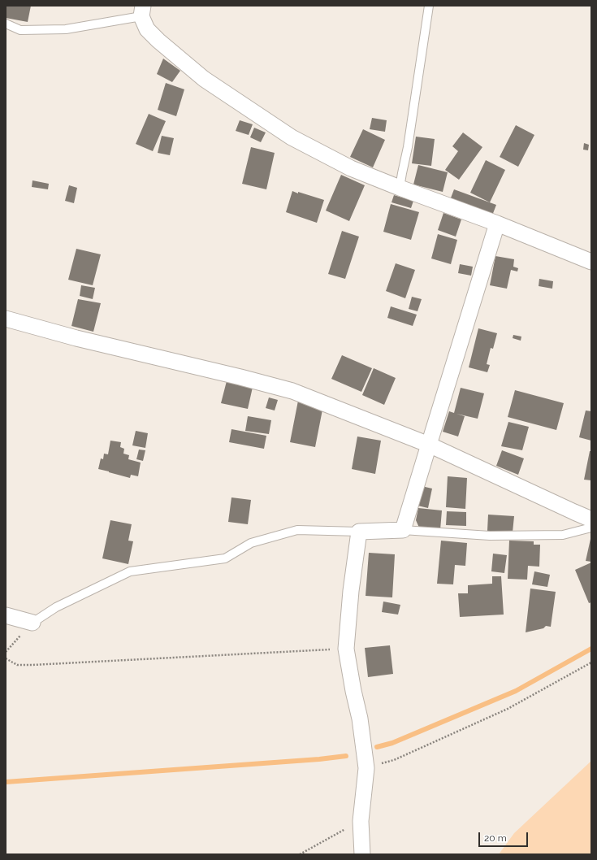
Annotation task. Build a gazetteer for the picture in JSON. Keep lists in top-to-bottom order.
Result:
{
  "scale_bar": "20 m"
}
